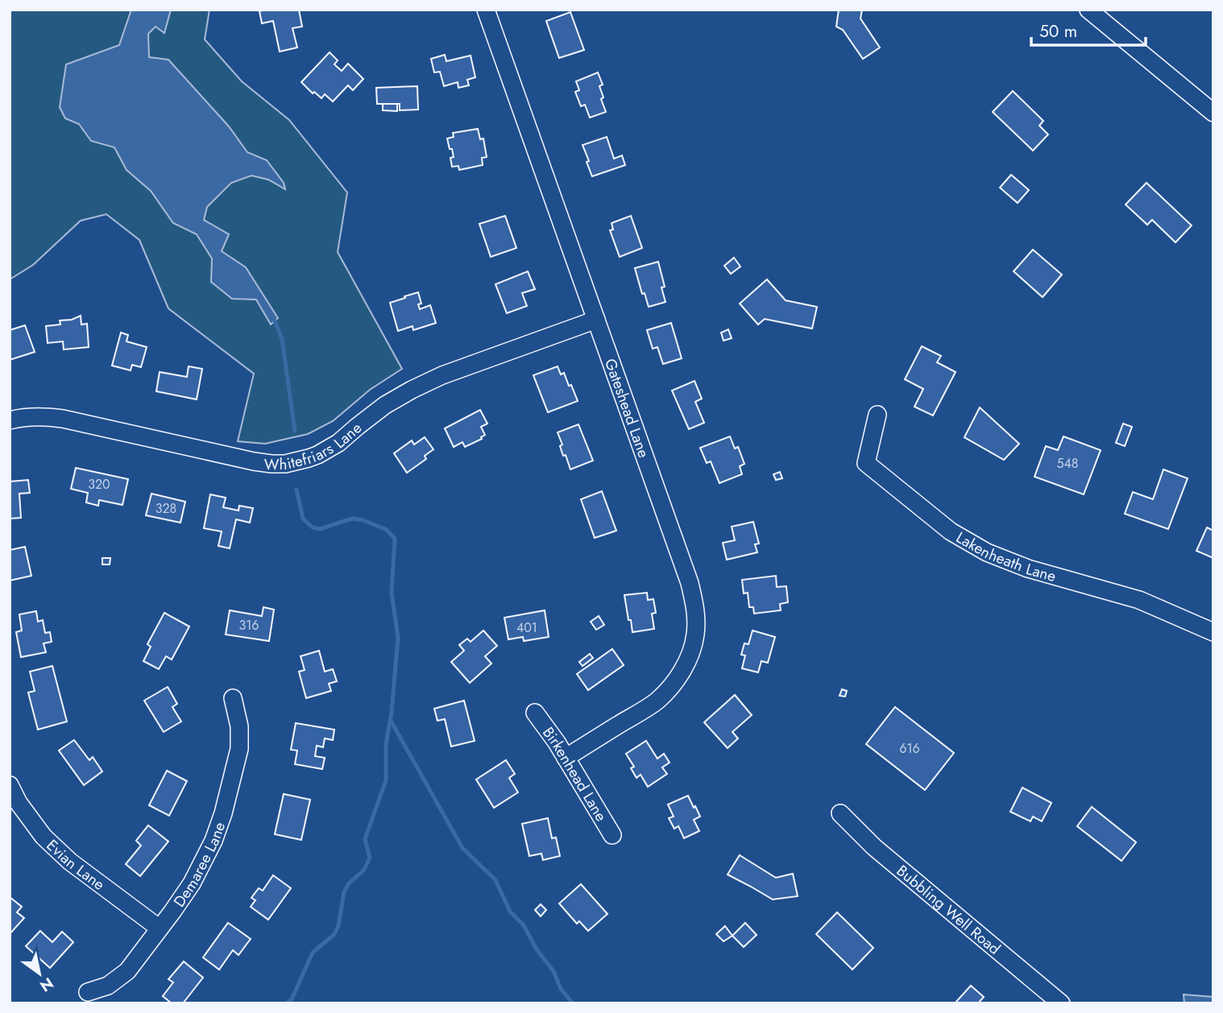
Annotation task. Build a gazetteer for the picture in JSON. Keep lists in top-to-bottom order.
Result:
{
  "streets": {
    "street": [
      "Gateshead Lane",
      "Whitefriars Lane",
      "Lakenheath Lane",
      "Birkenhead Lane",
      "Demaree Lane",
      "Evian Lane",
      "Bubbling Well Road"
    ]
  },
  "crossings": [
    ["Gateshead Lane", "Whitefriars Lane"],
    ["Gateshead Lane", "Birkenhead Lane"],
    ["Demaree Lane", "Evian Lane"]
  ],
  "house_numbers": [
    "548",
    "320",
    "328",
    "316",
    "401",
    "616"
  ],
  "scale_bar": "50 m",
  "north": "bottom right"
}
